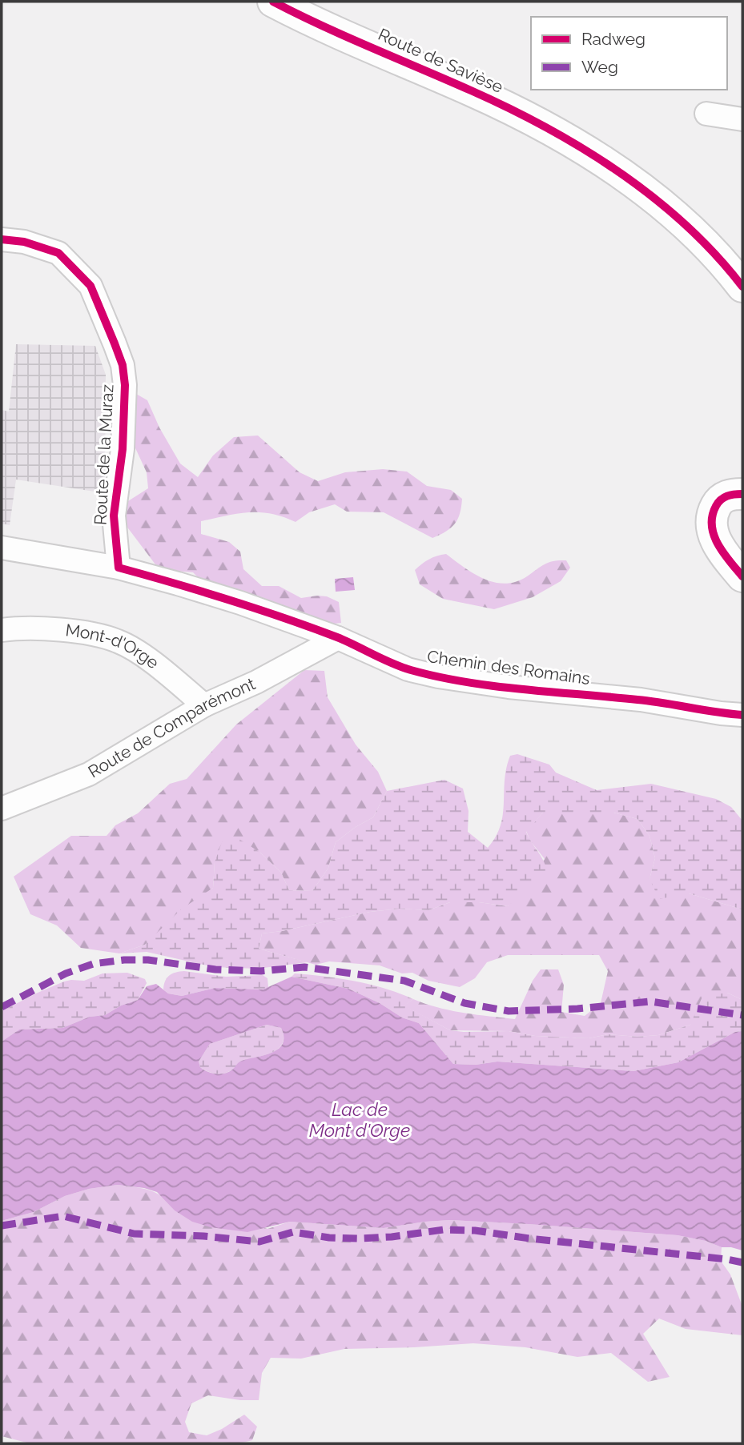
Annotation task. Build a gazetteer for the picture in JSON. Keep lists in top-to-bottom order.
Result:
{
  "streets": {
    "street": [
      "Route de Savièse",
      "Route de la Muraz",
      "Mont-d'Orge",
      "Chemin des Romains",
      "Route de Comparémont"
    ]
  },
  "crossings": [
    ["Route de la Muraz", "Chemin des Romains"],
    ["Mont-d'Orge", "Route de Comparémont"],
    ["Chemin des Romains", "Route de Comparémont"]
  ],
  "water": ["Lac de Mont d'Orge"],
  "legend": ["Radweg", "Weg"]
}
